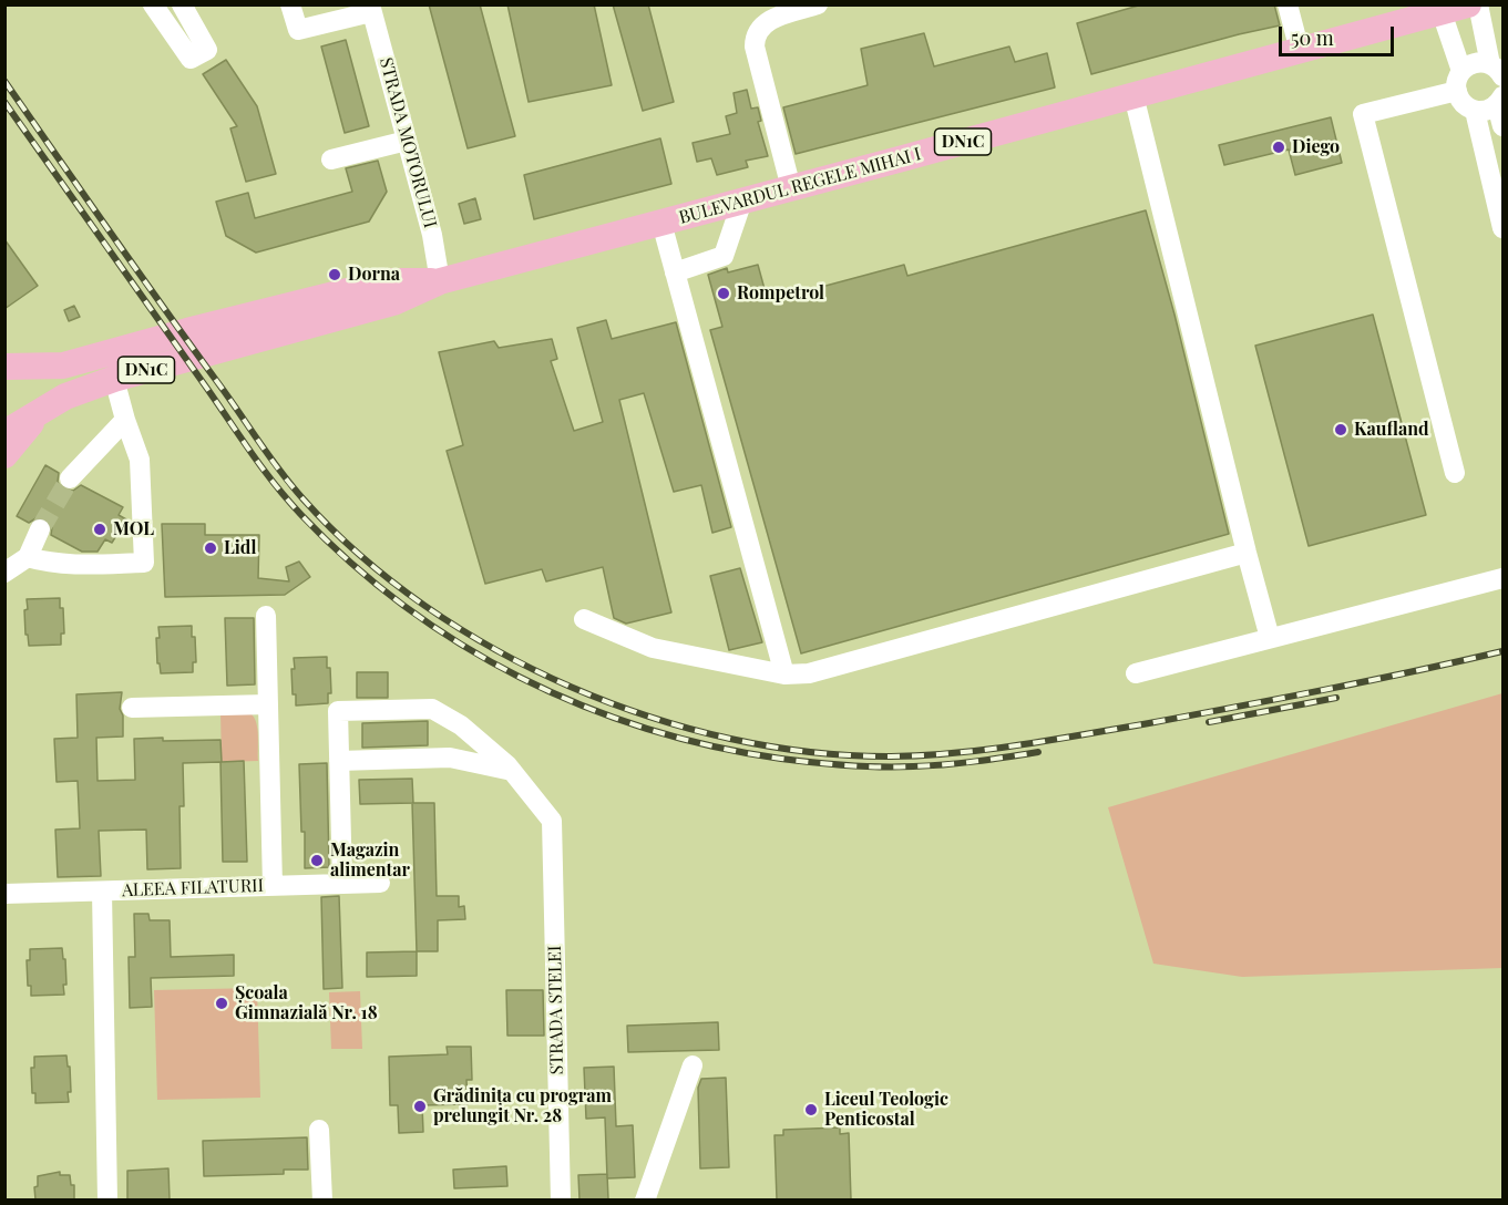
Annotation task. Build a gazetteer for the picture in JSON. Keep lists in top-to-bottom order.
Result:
{
  "streets": {
    "main road": ["DN1C", "BULEVARDUL REGELE MIHAI I"],
    "street": ["STRADA MOTORULUI", "ALEEA FILATURII", "STRADA STELEI"]
  },
  "crossings": [
    ["STRADA MOTORULUI", "BULEVARDUL REGELE MIHAI I"]
  ],
  "places": [
    "Diego",
    "Dorna",
    "Rompetrol",
    "Kaufland",
    "MOL",
    "Lidl",
    "Magazin alimentar",
    "Școala Gimnazială Nr. 18",
    "Grădinița cu program prelungit Nr. 28",
    "Liceul Teologic Penticostal"
  ],
  "scale_bar": "50 m"
}
